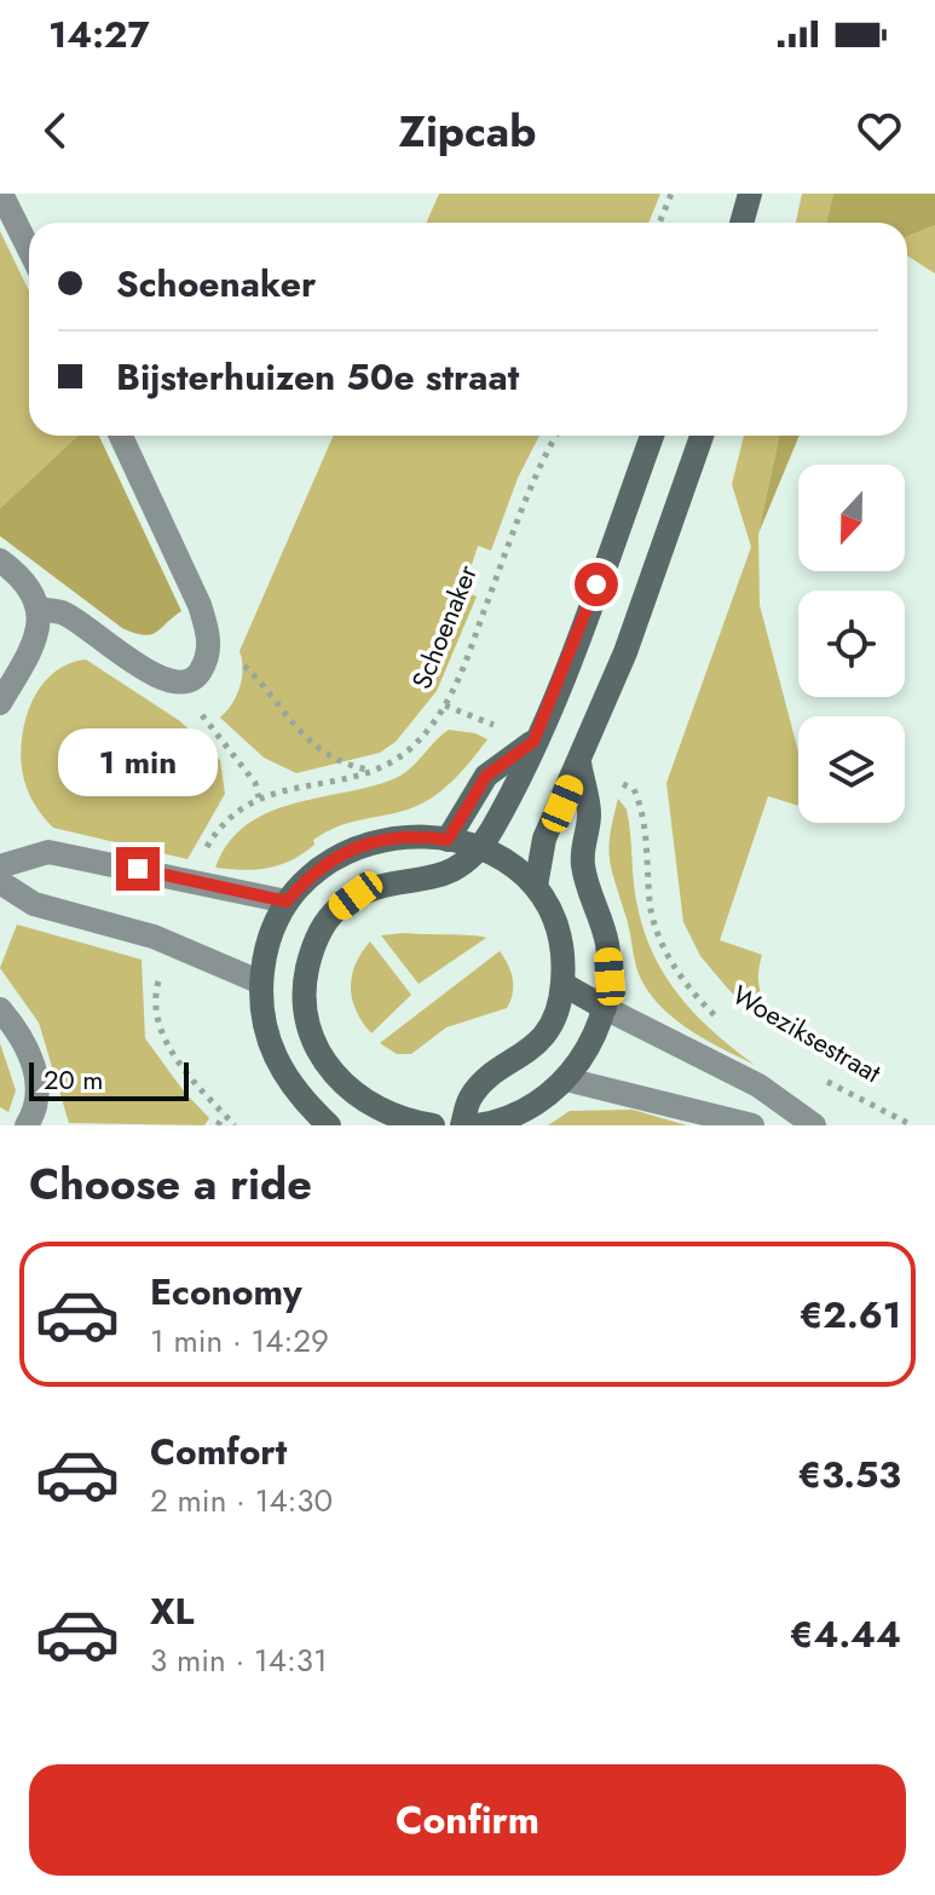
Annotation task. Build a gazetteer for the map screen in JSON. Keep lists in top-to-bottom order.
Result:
{
  "streets": {
    "path": ["Schoenaker", "Woeziksestraat"]
  },
  "scale_bar": "20 m",
  "north": "bottom",
  "page": {
    "status": "14:27",
    "header": "Zipcab",
    "banner": ["Schoenaker", "Bijsterhuizen 50e straat"],
    "bubble": "1 min",
    "scale": "20 m",
    "heading": "Choose a ride",
    "list": [
      {
        "name": "Economy",
        "note": "1 min · 14:29",
        "value": "€2.61"
      },
      {
        "name": "Comfort",
        "note": "2 min · 14:30",
        "value": "€3.53"
      },
      {
        "name": "XL",
        "note": "3 min · 14:31",
        "value": "€4.44"
      }
    ],
    "buttons": "Confirm"
  }
}
